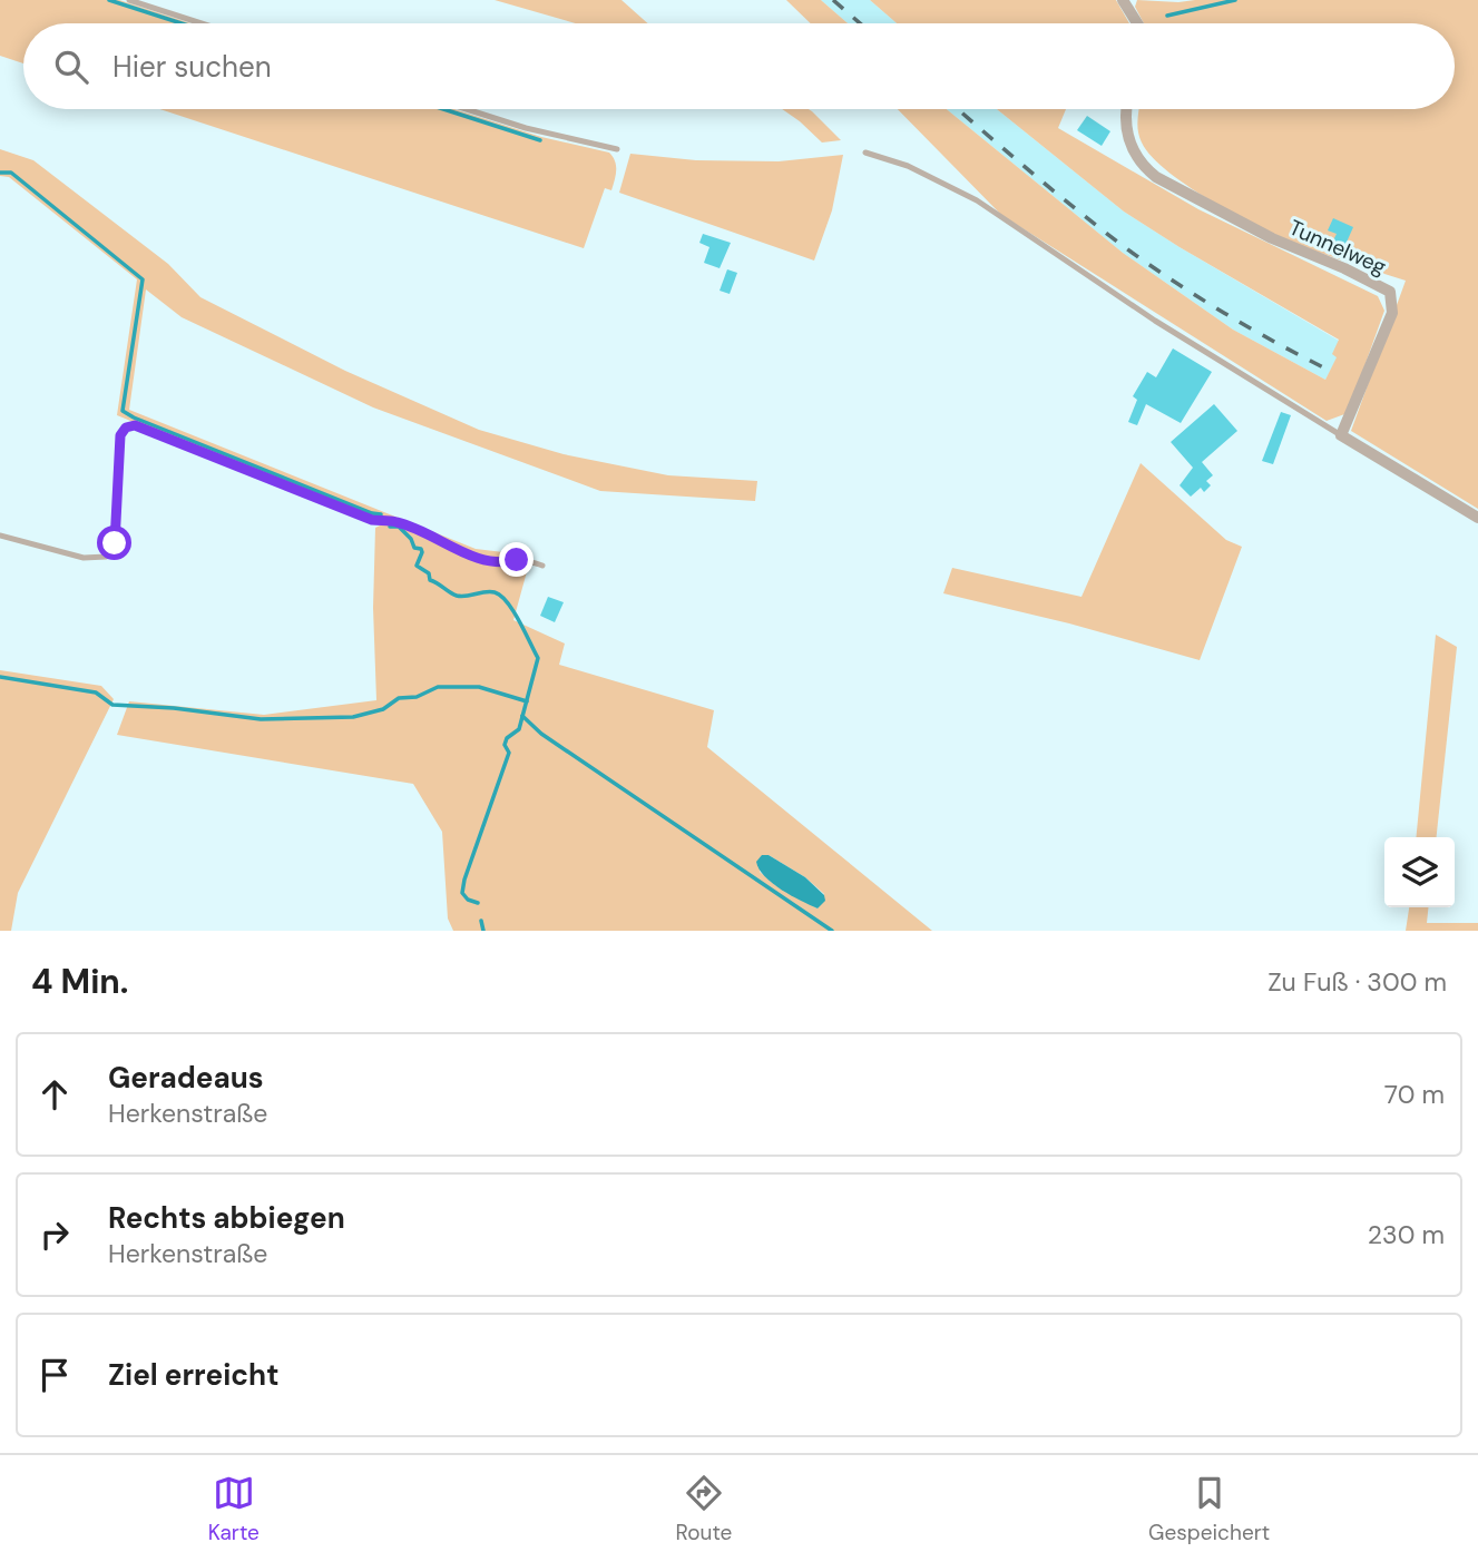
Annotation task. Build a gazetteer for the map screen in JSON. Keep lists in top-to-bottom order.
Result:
{
  "streets": {
    "street": ["Tunnelweg"]
  },
  "page": {
    "search": "Hier suchen",
    "heading": ["4 Min.", "Zu Fuß · 300 m"],
    "list": [
      ["Geradeaus", "Herkenstraße", "70 m"],
      ["Rechts abbiegen", "Herkenstraße", "230 m"],
      "Ziel erreicht"
    ],
    "nav": ["Karte", "Route", "Gespeichert"]
  }
}
